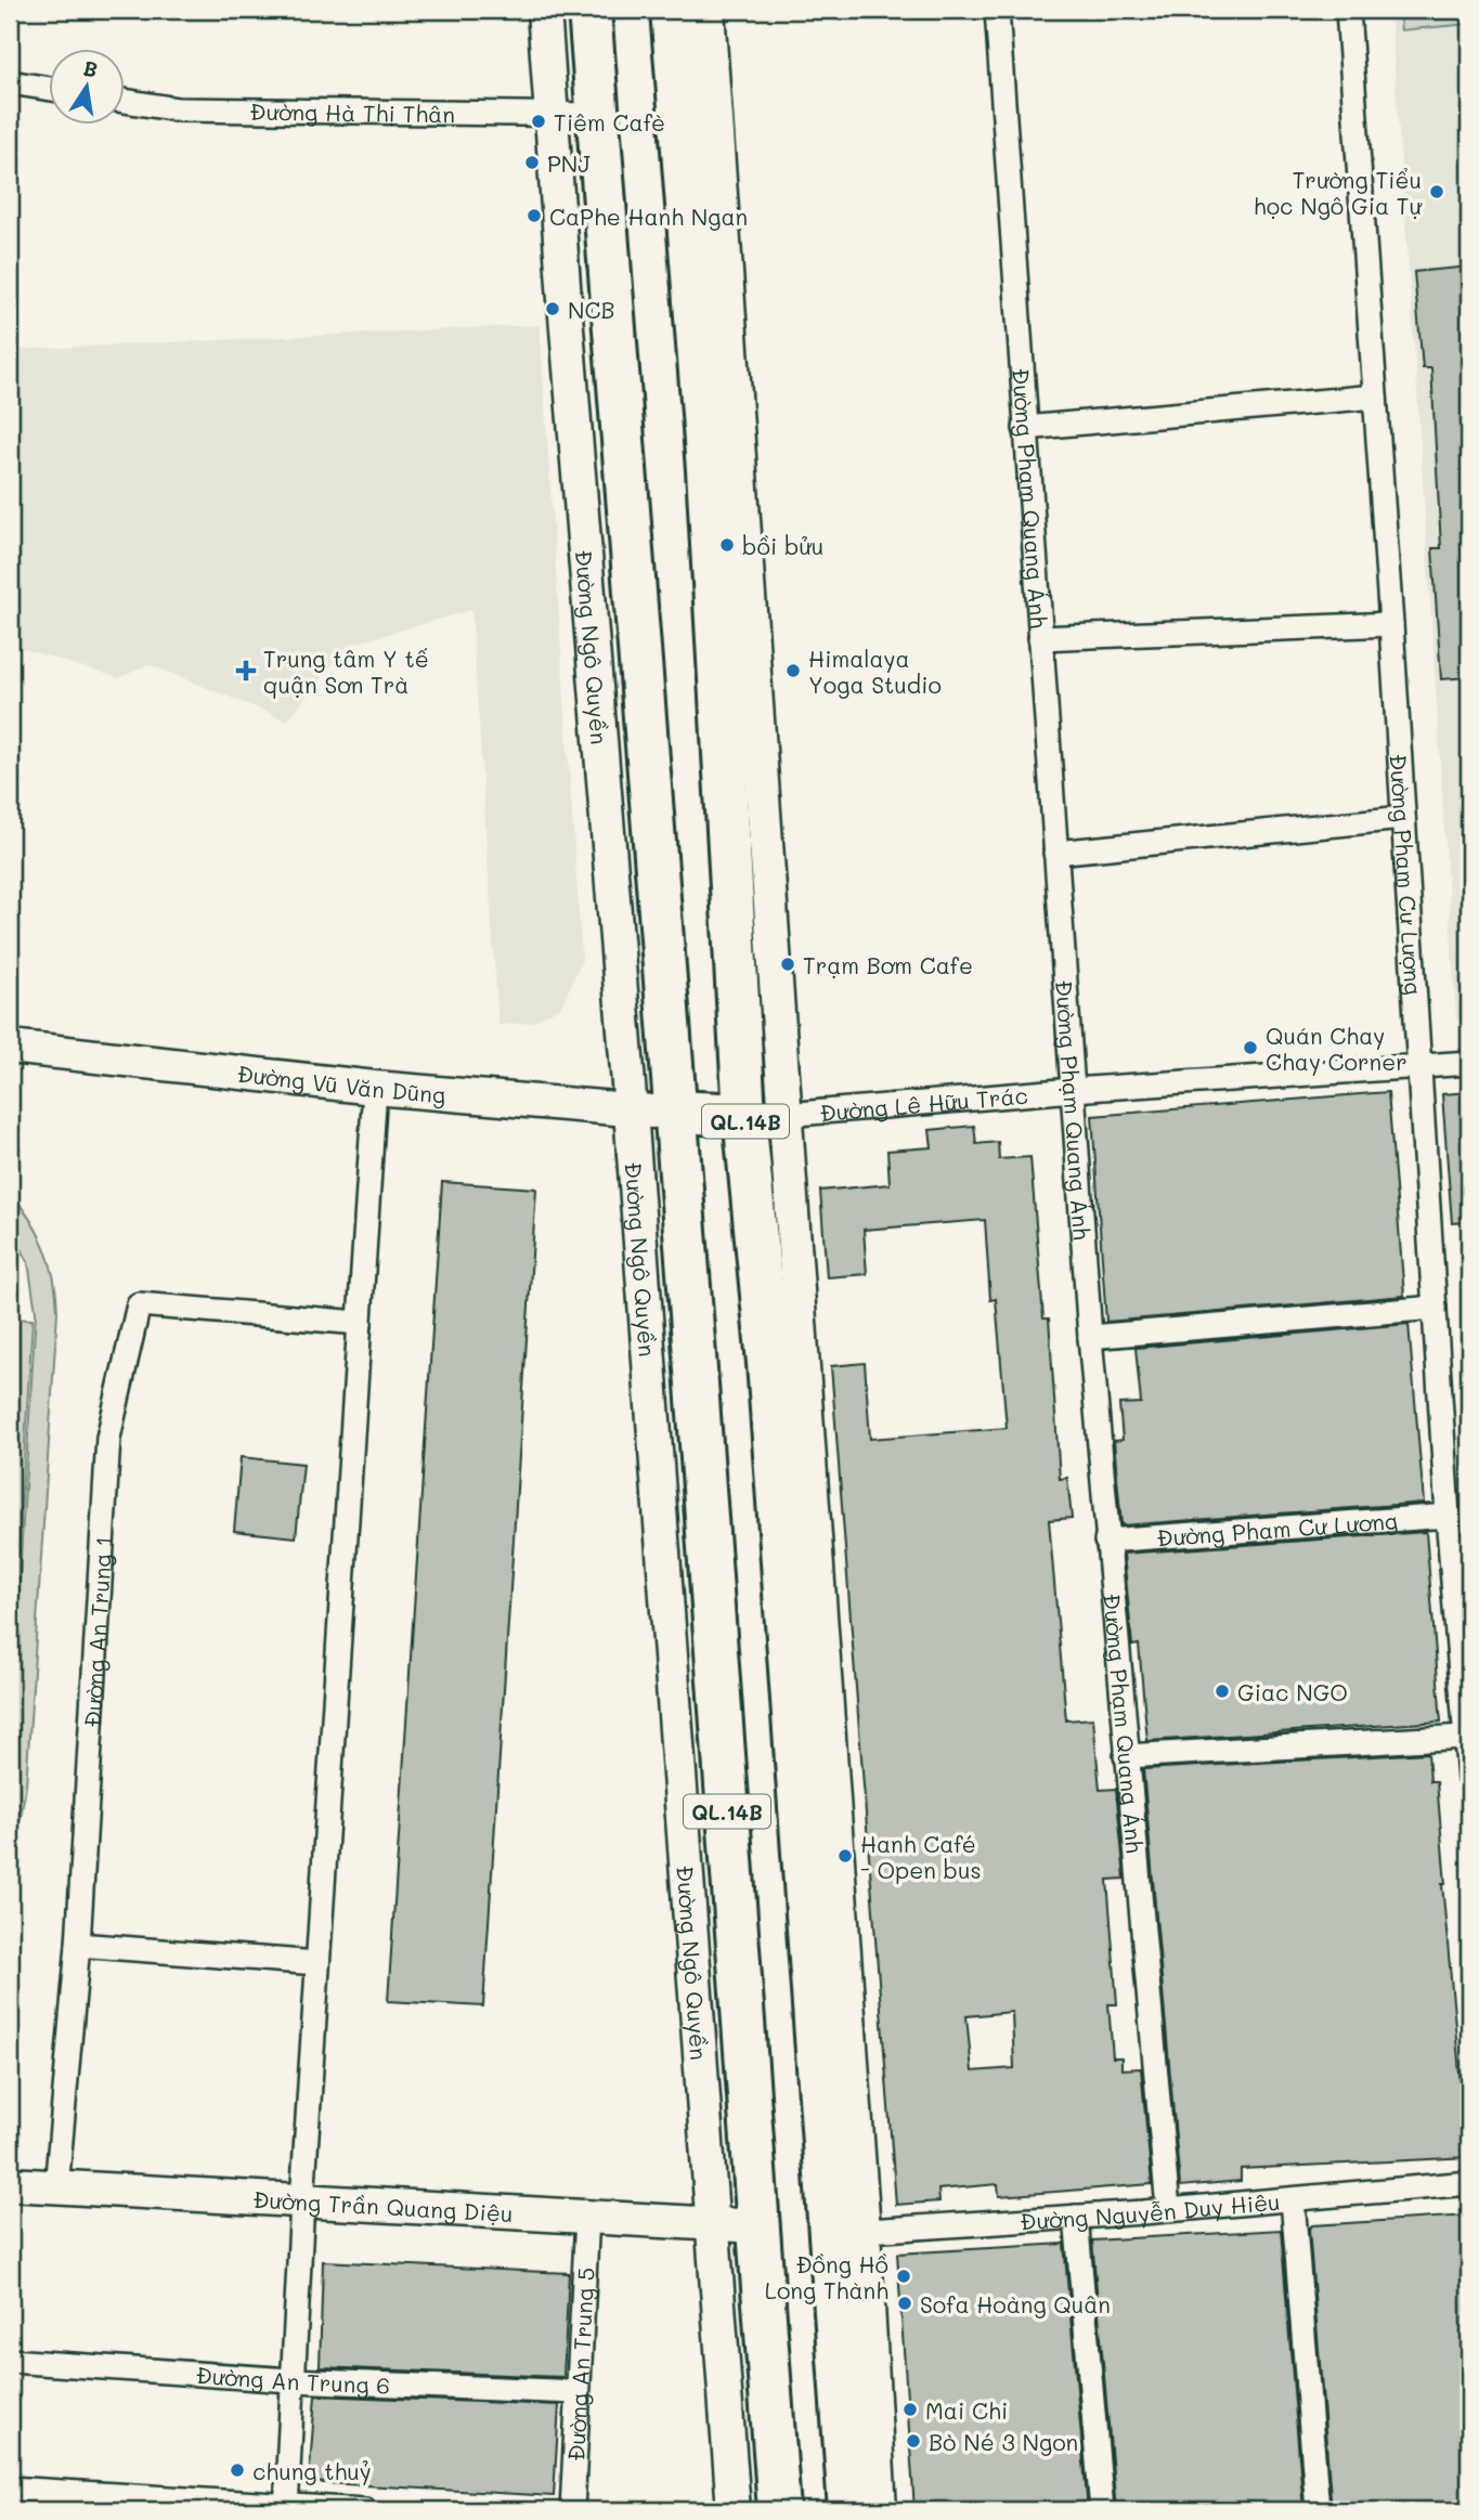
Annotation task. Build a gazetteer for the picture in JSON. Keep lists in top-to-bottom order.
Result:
{
  "streets": {
    "highway": ["Đường Ngô Quyền", "QL.14B"],
    "street": [
      "Đường Hà Thị Thân",
      "Đường Phạm Quang Ảnh",
      "Đường Phạm Cự Lượng",
      "Đường Vũ Văn Dũng",
      "Đường Lê Hữu Trác",
      "Đường An Trung 1",
      "Đường Trần Quang Diệu",
      "Đường Nguyễn Duy Hiệu",
      "Đường An Trung 5",
      "Đường An Trung 6"
    ]
  },
  "crossings": [
    ["Đường Hà Thị Thân", "Đường Ngô Quyền"],
    ["Đường Phạm Quang Ảnh", "Đường Phạm Cự Lượng"],
    ["Đường Phạm Quang Ảnh", "Đường Lê Hữu Trác"],
    ["Đường Phạm Quang Ảnh", "Đường Nguyễn Duy Hiệu"],
    ["Đường Ngô Quyền", "Đường Vũ Văn Dũng"],
    ["Đường Ngô Quyền", "Đường Trần Quang Diệu"],
    ["Đường Phạm Cự Lượng", "Đường Lê Hữu Trác"],
    ["QL.14B", "Đường Nguyễn Duy Hiệu"],
    ["Đường Trần Quang Diệu", "Đường An Trung 5"],
    ["Đường An Trung 5", "Đường An Trung 6"]
  ],
  "places": {
    "other": [
      "Tiêm Cafè",
      "PNJ",
      "Trường Tiểu học Ngô Gia Tự",
      "CaPhe Hanh Ngan",
      "NCB",
      "bồi bửu",
      "Himalaya Yoga Studio",
      "Trạm Bơm Cafe",
      "Quán Chay Chay Corner",
      "Giac NGO",
      "Hanh Café - Open bus",
      "Đồng Hồ Long Thành",
      "Sofa Hoàng Quân",
      "Mai Chi",
      "Bò Né 3 Ngon",
      "chung thuỷ"
    ],
    "health": ["Trung tâm Y tế quận Sơn Trà"]
  },
  "north": "top"
}
